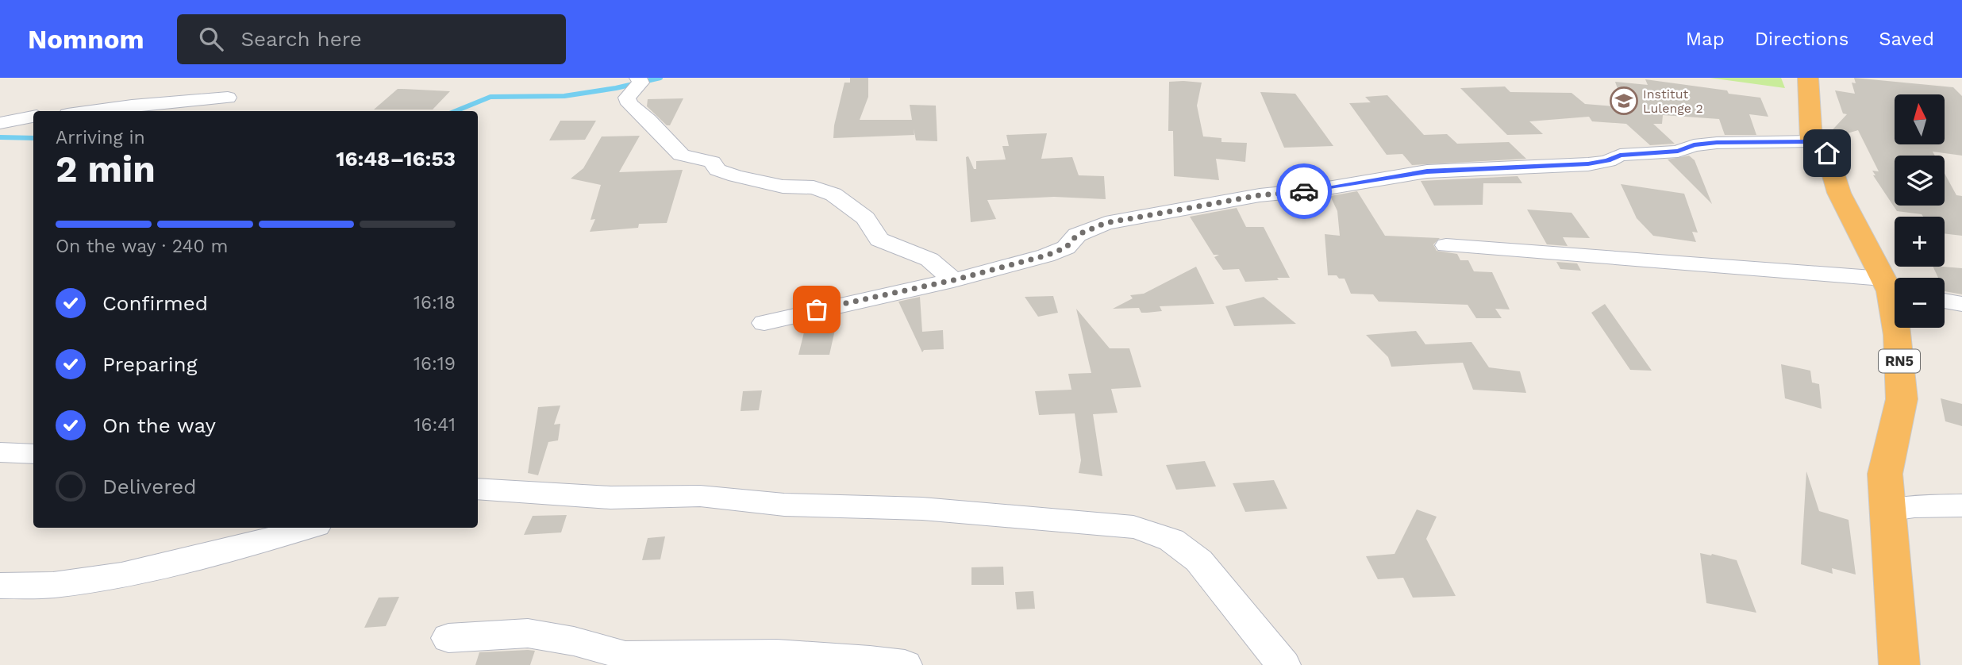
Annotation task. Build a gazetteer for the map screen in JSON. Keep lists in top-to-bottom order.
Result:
{
  "streets": {
    "highway": ["RN5"]
  },
  "places": {
    "school or university": ["Institut Lulenge 2"]
  },
  "north": "top",
  "page": {
    "header": "Nomnom",
    "search": "Search here",
    "nav": ["Map", "Directions", "Saved"],
    "map_buttons": ["+", "−"],
    "heading": ["2 min", "Arriving in", "16:48–16:53"],
    "bar": "On the way · 240 m",
    "list": [
      ["Confirmed", "16:18"],
      ["Preparing", "16:19"],
      ["On the way", "16:41"],
      "Delivered"
    ]
  }
}
